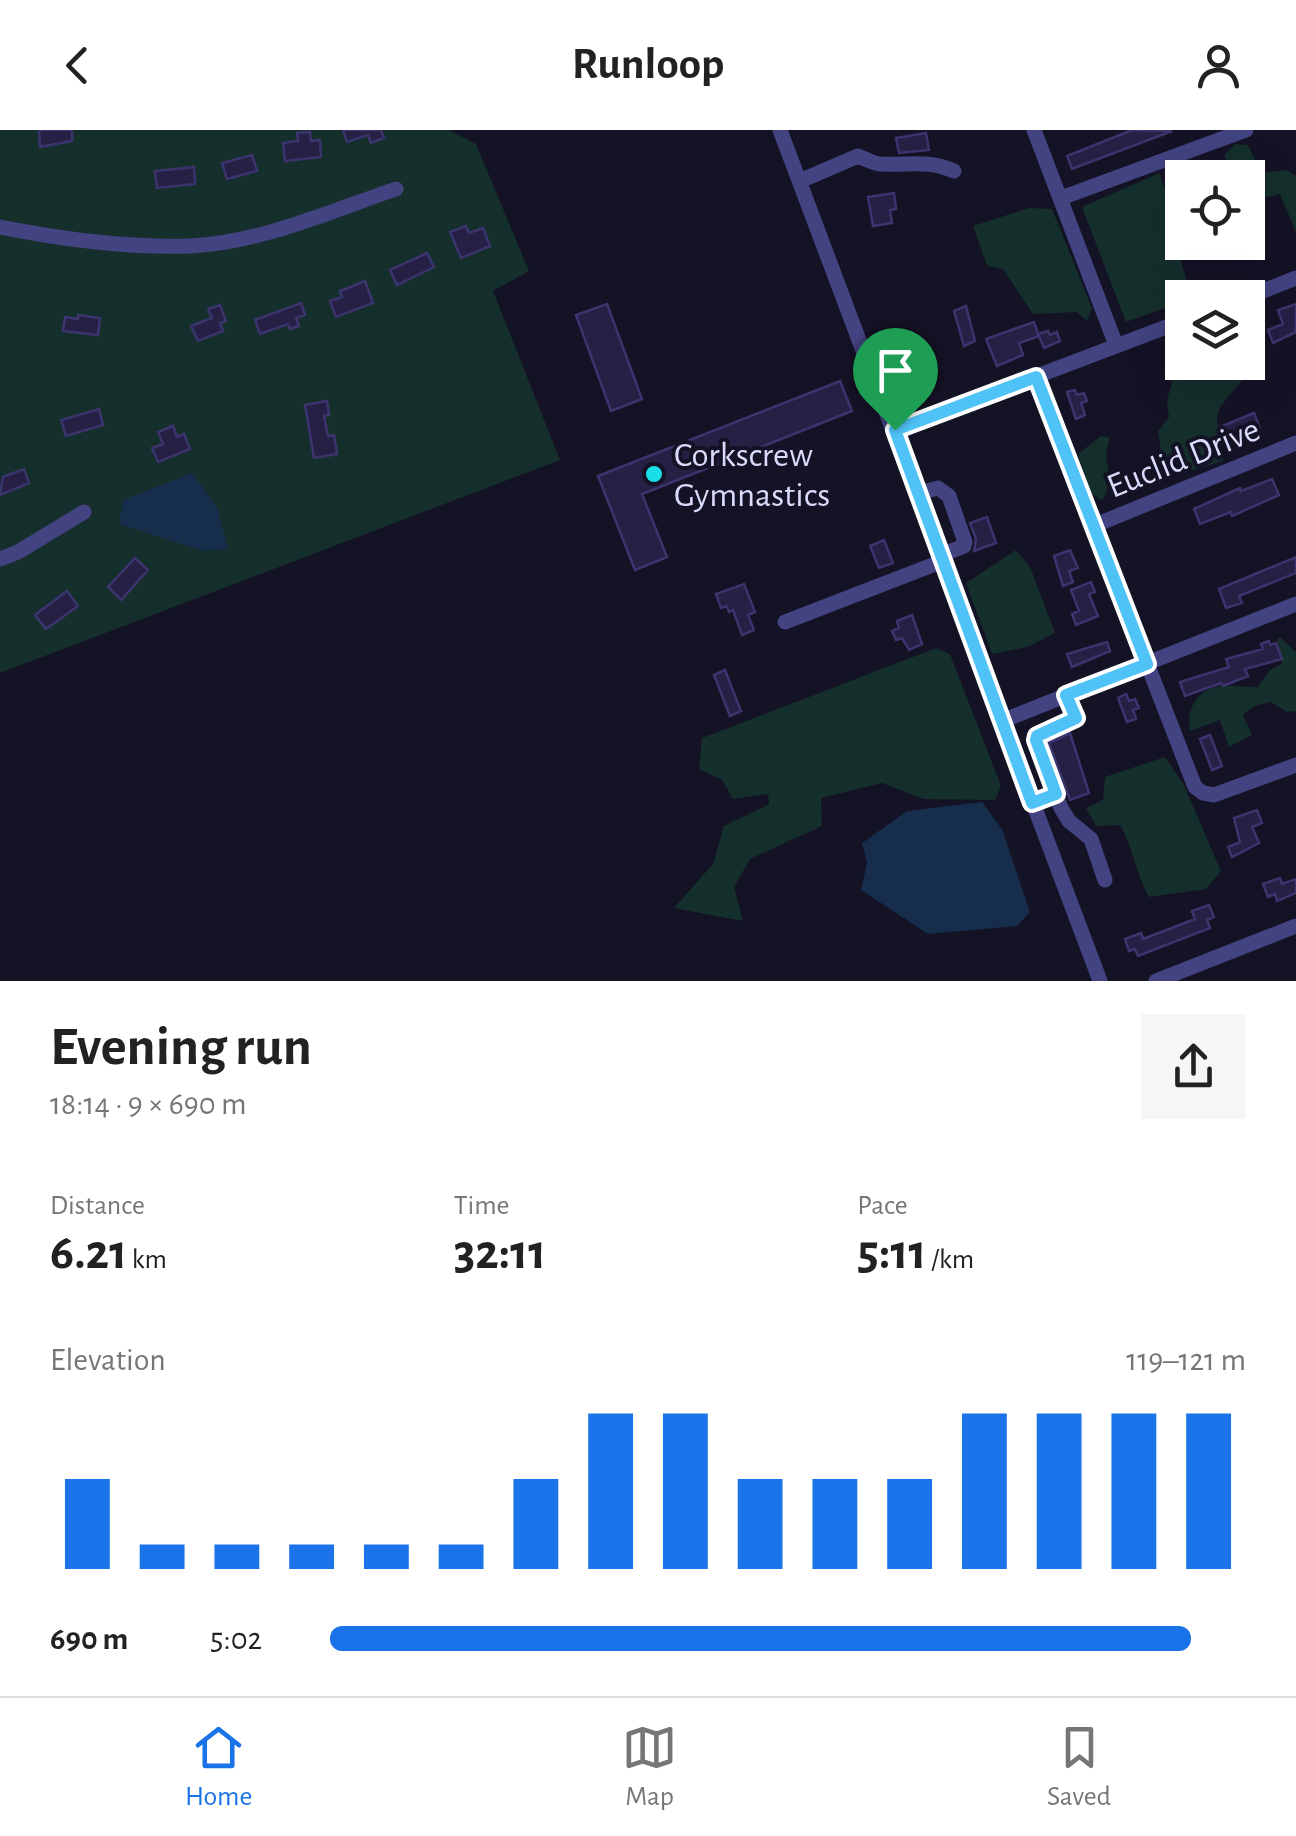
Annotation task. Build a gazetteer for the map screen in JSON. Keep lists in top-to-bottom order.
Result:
{
  "streets": {
    "street": ["Euclid Drive"]
  },
  "places": ["Corkscrew Gymnastics"],
  "page": {
    "header": "Runloop",
    "heading": ["Evening run", "18:14 · 9 × 690 m"],
    "stats": [
      ["Distance", "6.21 km"],
      ["Time", "32:11"],
      ["Pace", "5:11 /km"]
    ],
    "chart": ["Elevation", "119–121 m"],
    "list": [
      {
        "name": "690 m",
        "note": "5:02"
      }
    ],
    "tabs": ["Home", "Map", "Saved"]
  }
}
